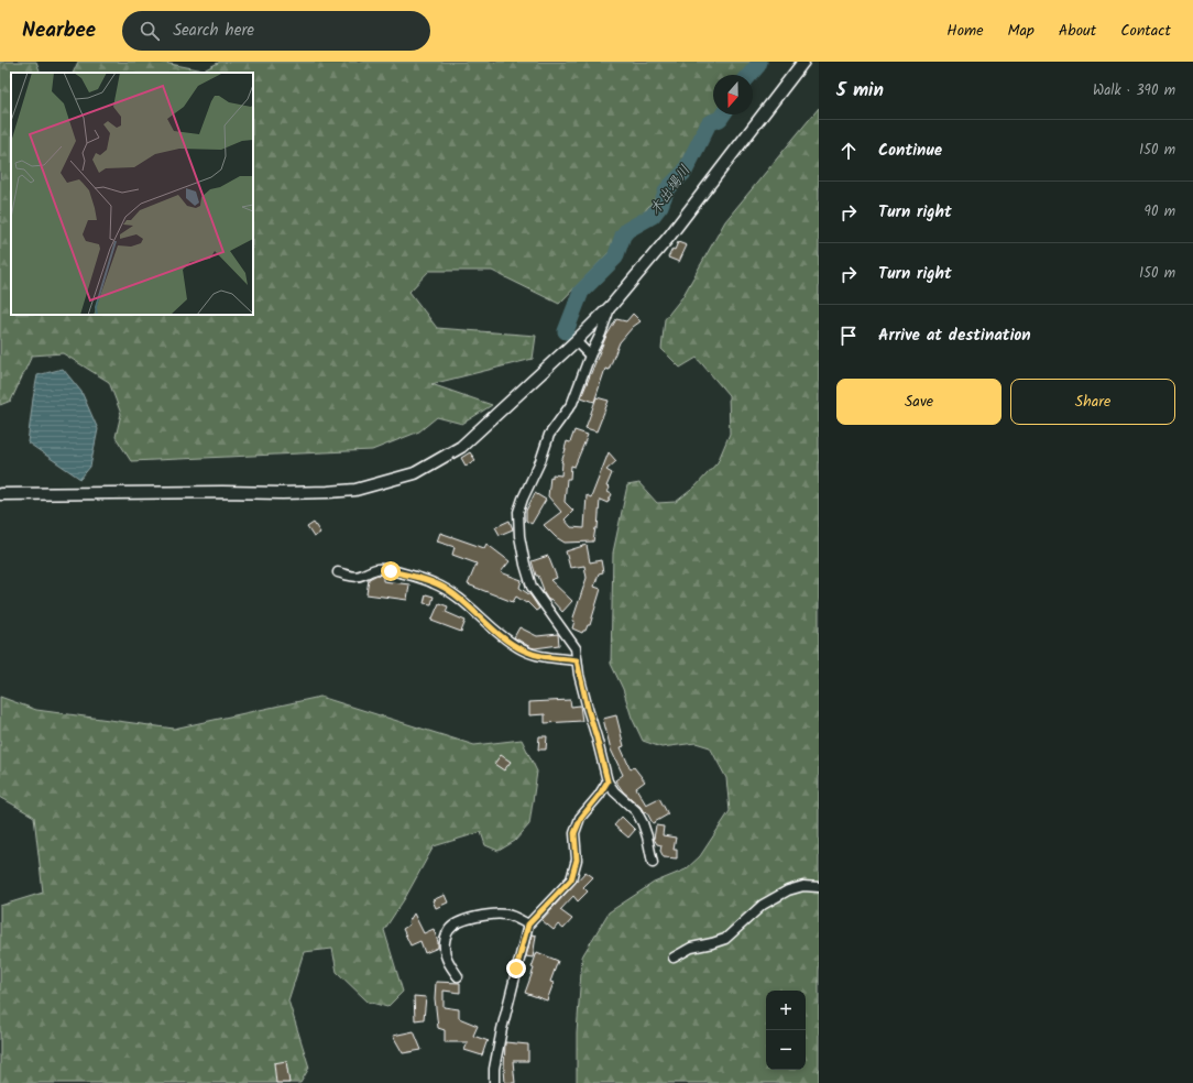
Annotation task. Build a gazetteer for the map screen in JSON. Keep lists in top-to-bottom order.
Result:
{
  "water": ["木出場川"],
  "north": "bottom",
  "page": {
    "header": "Nearbee",
    "search": "Search here",
    "nav": [
      "Home",
      "Map",
      "About",
      "Contact"
    ],
    "heading": ["5 min", "Walk · 390 m"],
    "list": [
      ["Continue", "150 m"],
      ["Turn right", "90 m"],
      ["Turn right", "150 m"],
      "Arrive at destination"
    ],
    "buttons": ["Save", "Share"],
    "map_buttons": ["+", "−"]
  }
}
